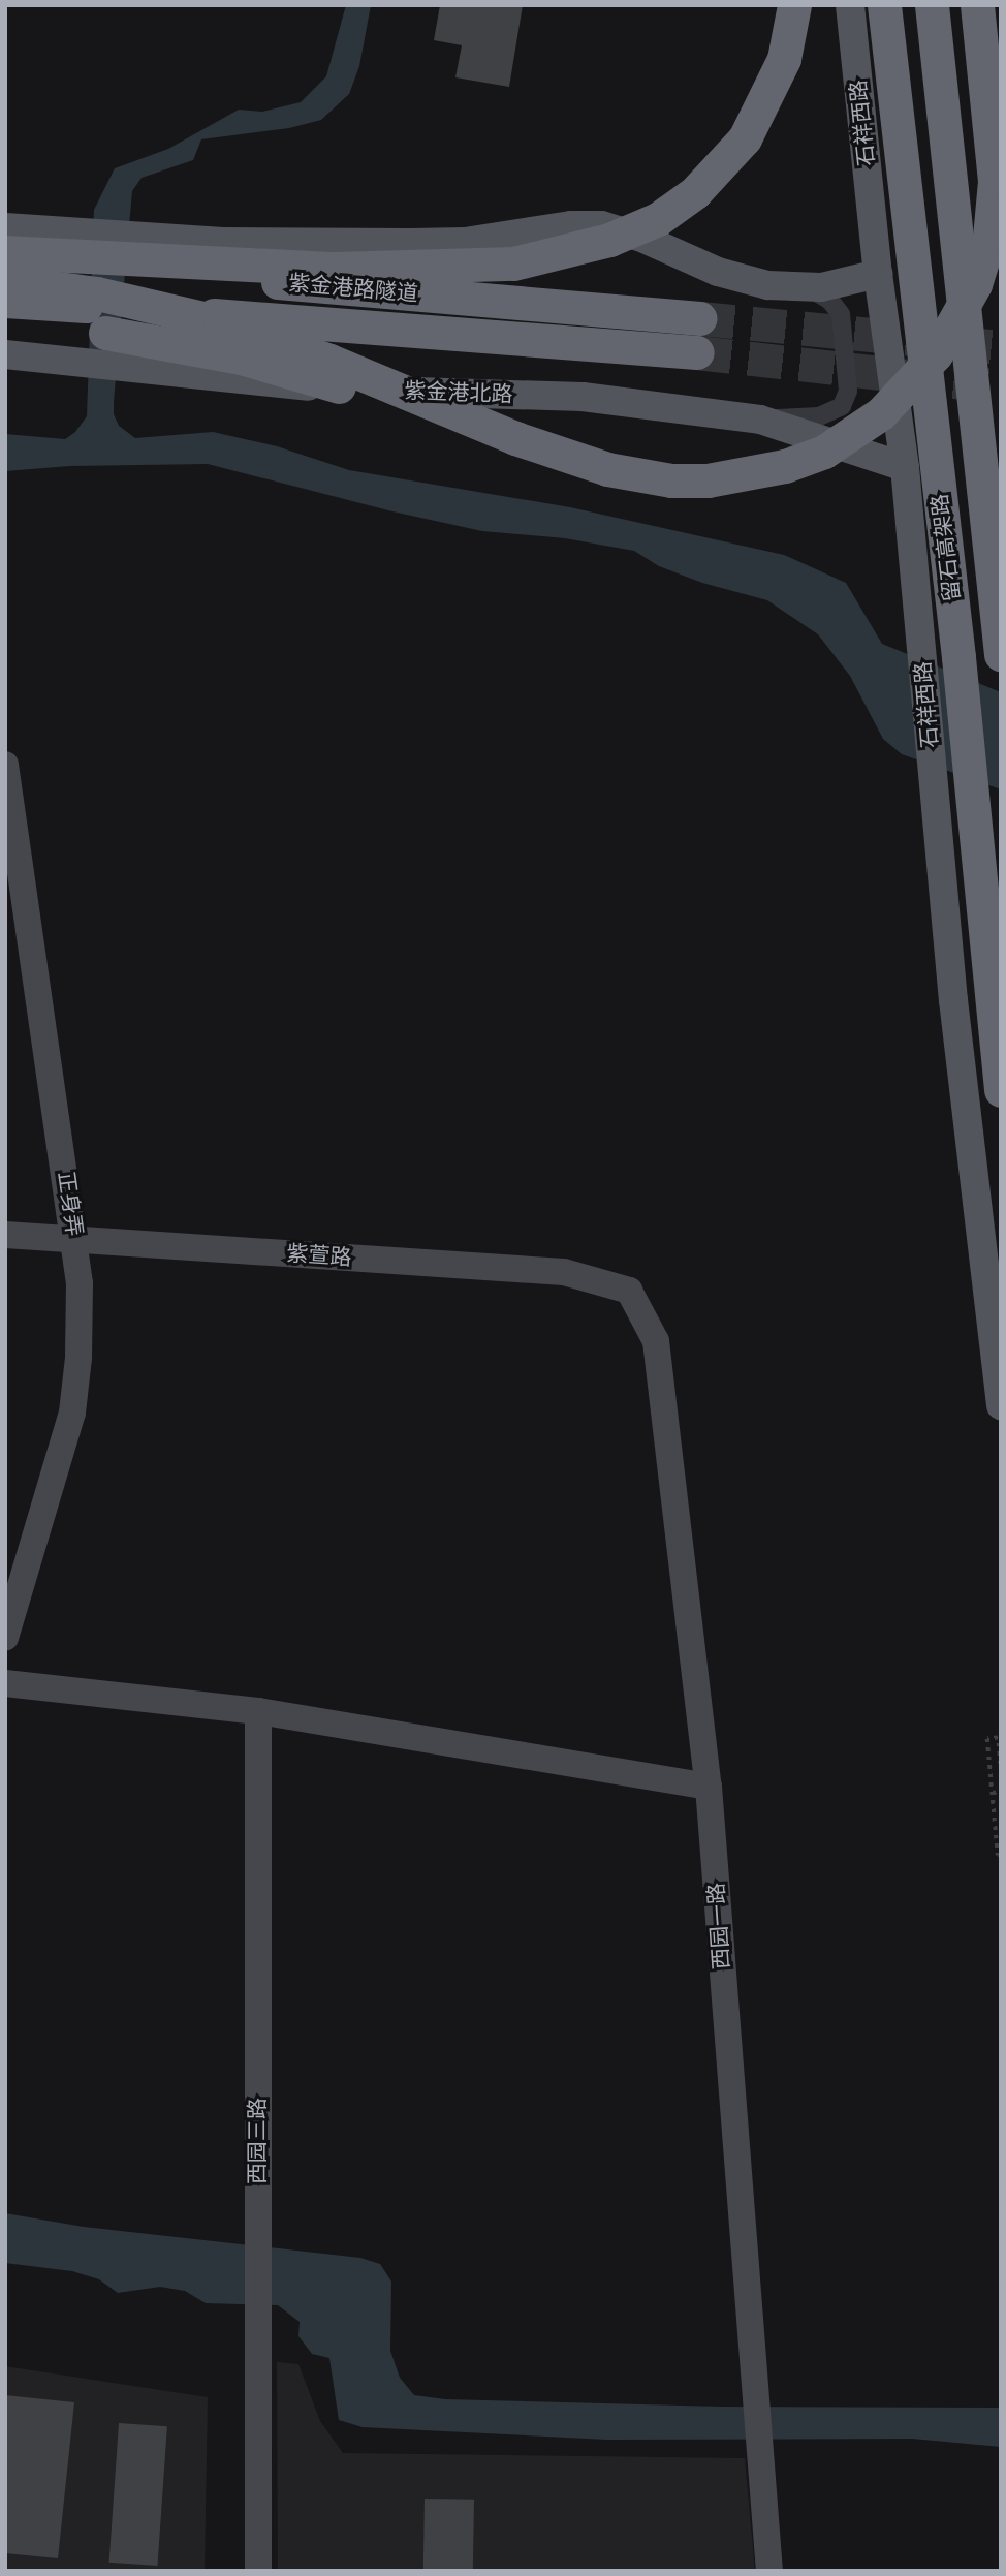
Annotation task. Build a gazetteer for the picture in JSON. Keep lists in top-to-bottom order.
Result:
{
  "streets": {
    "highway": ["紫金港路隧道", "留石高架路"],
    "main road": ["石祥西路", "紫金港北路"],
    "street": [
      "正身弄",
      "紫萱路",
      "西园一路",
      "西园三路"
    ]
  },
  "crossings": [
    ["石祥西路", "紫金港北路"],
    ["正身弄", "紫萱路"],
    ["紫萱路", "西园一路"]
  ]
}
